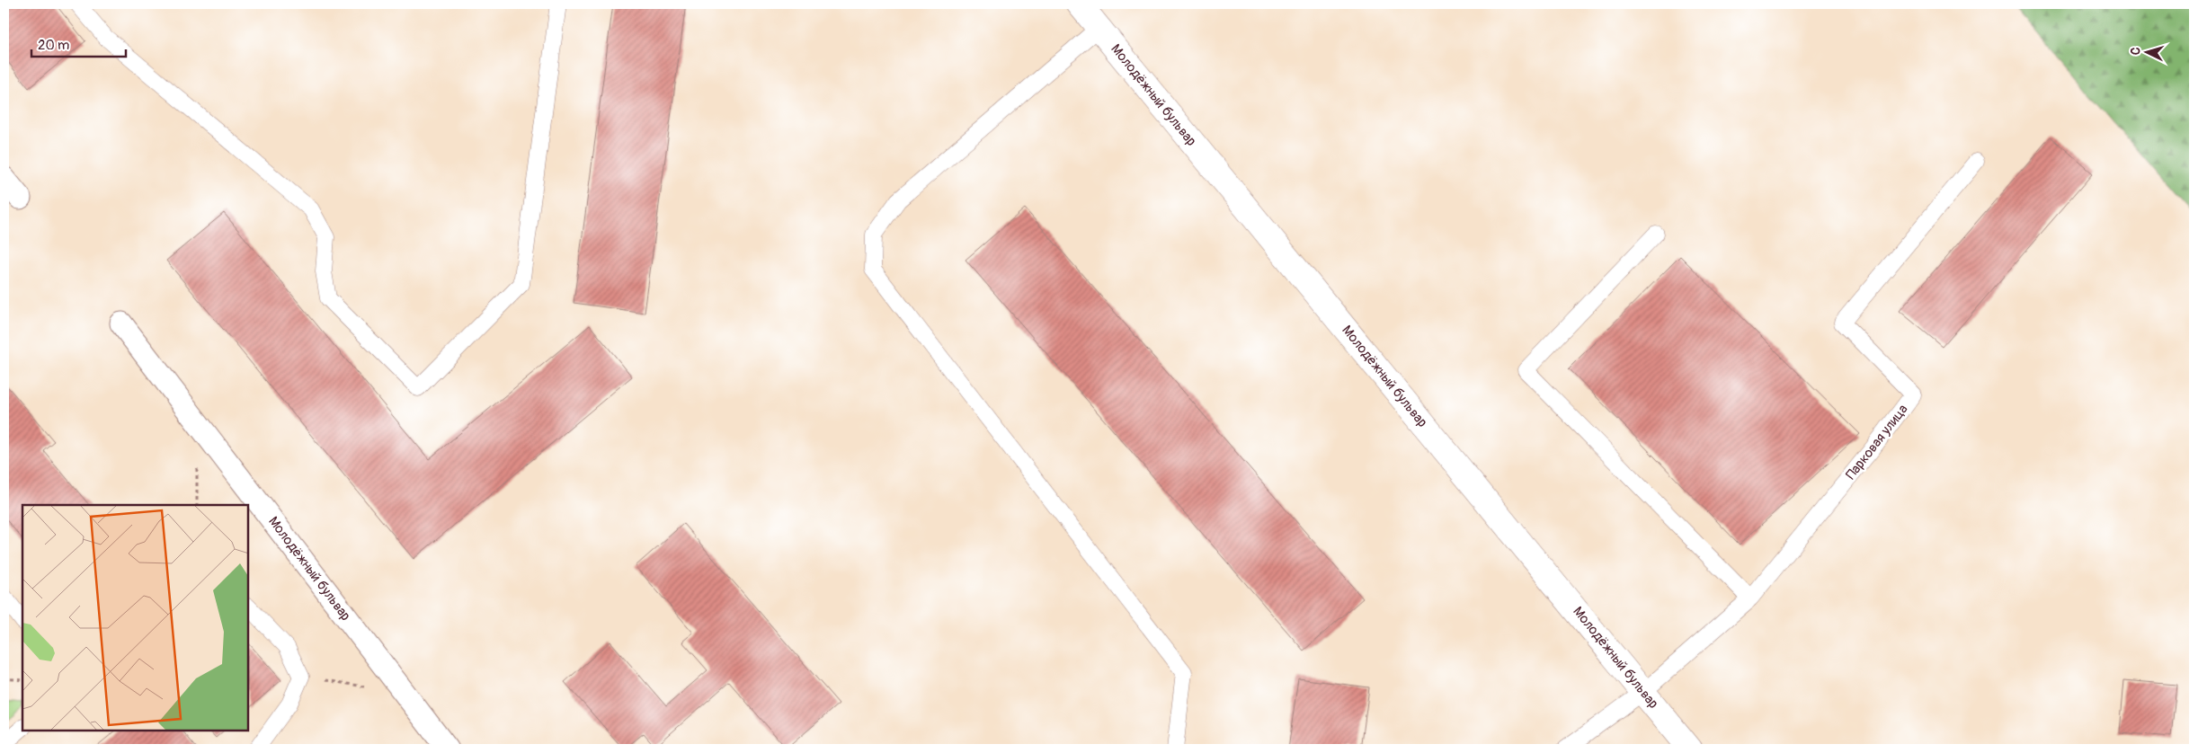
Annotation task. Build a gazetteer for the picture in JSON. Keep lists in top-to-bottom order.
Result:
{
  "streets": {
    "street": ["Молодёжный бульвар"],
    "lane": ["Парковая улица"]
  },
  "crossings": [
    ["Молодёжный бульвар", "Парковая улица"]
  ],
  "scale_bar": "20 m",
  "north": "left"
}
